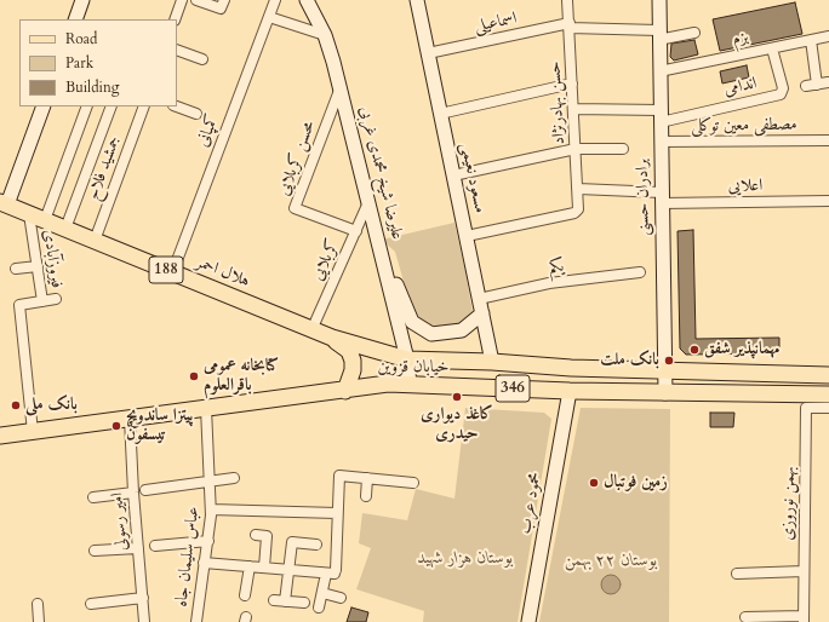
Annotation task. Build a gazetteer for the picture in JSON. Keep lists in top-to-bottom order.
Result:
{
  "streets": {
    "main road": [
      "علیرضا شیخ محمدی غربی",
      "مسعود نعیمی",
      "برادران حسنی",
      "188",
      "هلال احمر",
      "خیابان قزوین",
      "346",
      "محمود عرب"
    ],
    "street": [
      "اسماعیلی",
      "بزم",
      "اندامی",
      "حسن بهادرنژاد",
      "مصطفی معین توکلی",
      "کمپانی",
      "محسن کربلایی",
      "جمشید فلاح",
      "اعلایی",
      "فیروزآبادی",
      "کربلایی",
      "یکم",
      "بهمن نوروزی",
      "امیر رسولی",
      "عباس سلیمان جاه"
    ]
  },
  "crossings": [
    ["اسماعیلی", "حسن بهادرنژاد"],
    ["اسماعیلی", "مسعود نعیمی"],
    ["اسماعیلی", "برادران حسنی"],
    ["بزم", "اندامی"],
    ["بزم", "برادران حسنی"],
    ["اندامی", "برادران حسنی"],
    ["حسن بهادرنژاد", "مسعود نعیمی"],
    ["حسن بهادرنژاد", "اعلایی"],
    ["مصطفی معین توکلی", "برادران حسنی"],
    ["کمپانی", "هلال احمر"],
    ["محسن کربلایی", "علیرضا شیخ محمدی غربی"],
    ["محسن کربلایی", "کربلایی"],
    ["جمشید فلاح", "هلال احمر"],
    ["علیرضا شیخ محمدی غربی", "کربلایی"],
    ["علیرضا شیخ محمدی غربی", "هلال احمر"],
    ["علیرضا شیخ محمدی غربی", "خیابان قزوین"],
    ["مسعود نعیمی", "یکم"],
    ["مسعود نعیمی", "خیابان قزوین"],
    ["اعلایی", "برادران حسنی"],
    ["برادران حسنی", "خیابان قزوین"],
    ["فیروزآبادی", "هلال احمر"],
    ["فیروزآبادی", "خیابان قزوین"],
    ["کربلایی", "هلال احمر"],
    ["188", "هلال احمر"],
    ["188", "خیابان قزوین"],
    ["هلال احمر", "خیابان قزوین"],
    ["خیابان قزوین", "محمود عرب"],
    ["خیابان قزوین", "امیر رسولی"],
    ["خیابان قزوین", "عباس سلیمان جاه"]
  ],
  "parks": ["بوستان هزار شهید", "بوستان ۲۲ بهمن"],
  "places": [
    "مهمانپذیر شفق",
    "بانک ملت",
    "کتابخانه عمومی باقرالعلوم",
    "کاغذ دیواری حیدری",
    "بانک ملی",
    "پیتزا ساندویچ تیسفون",
    "زمین فوتبال"
  ],
  "legend": ["Road", "Park", "Building"]
}
